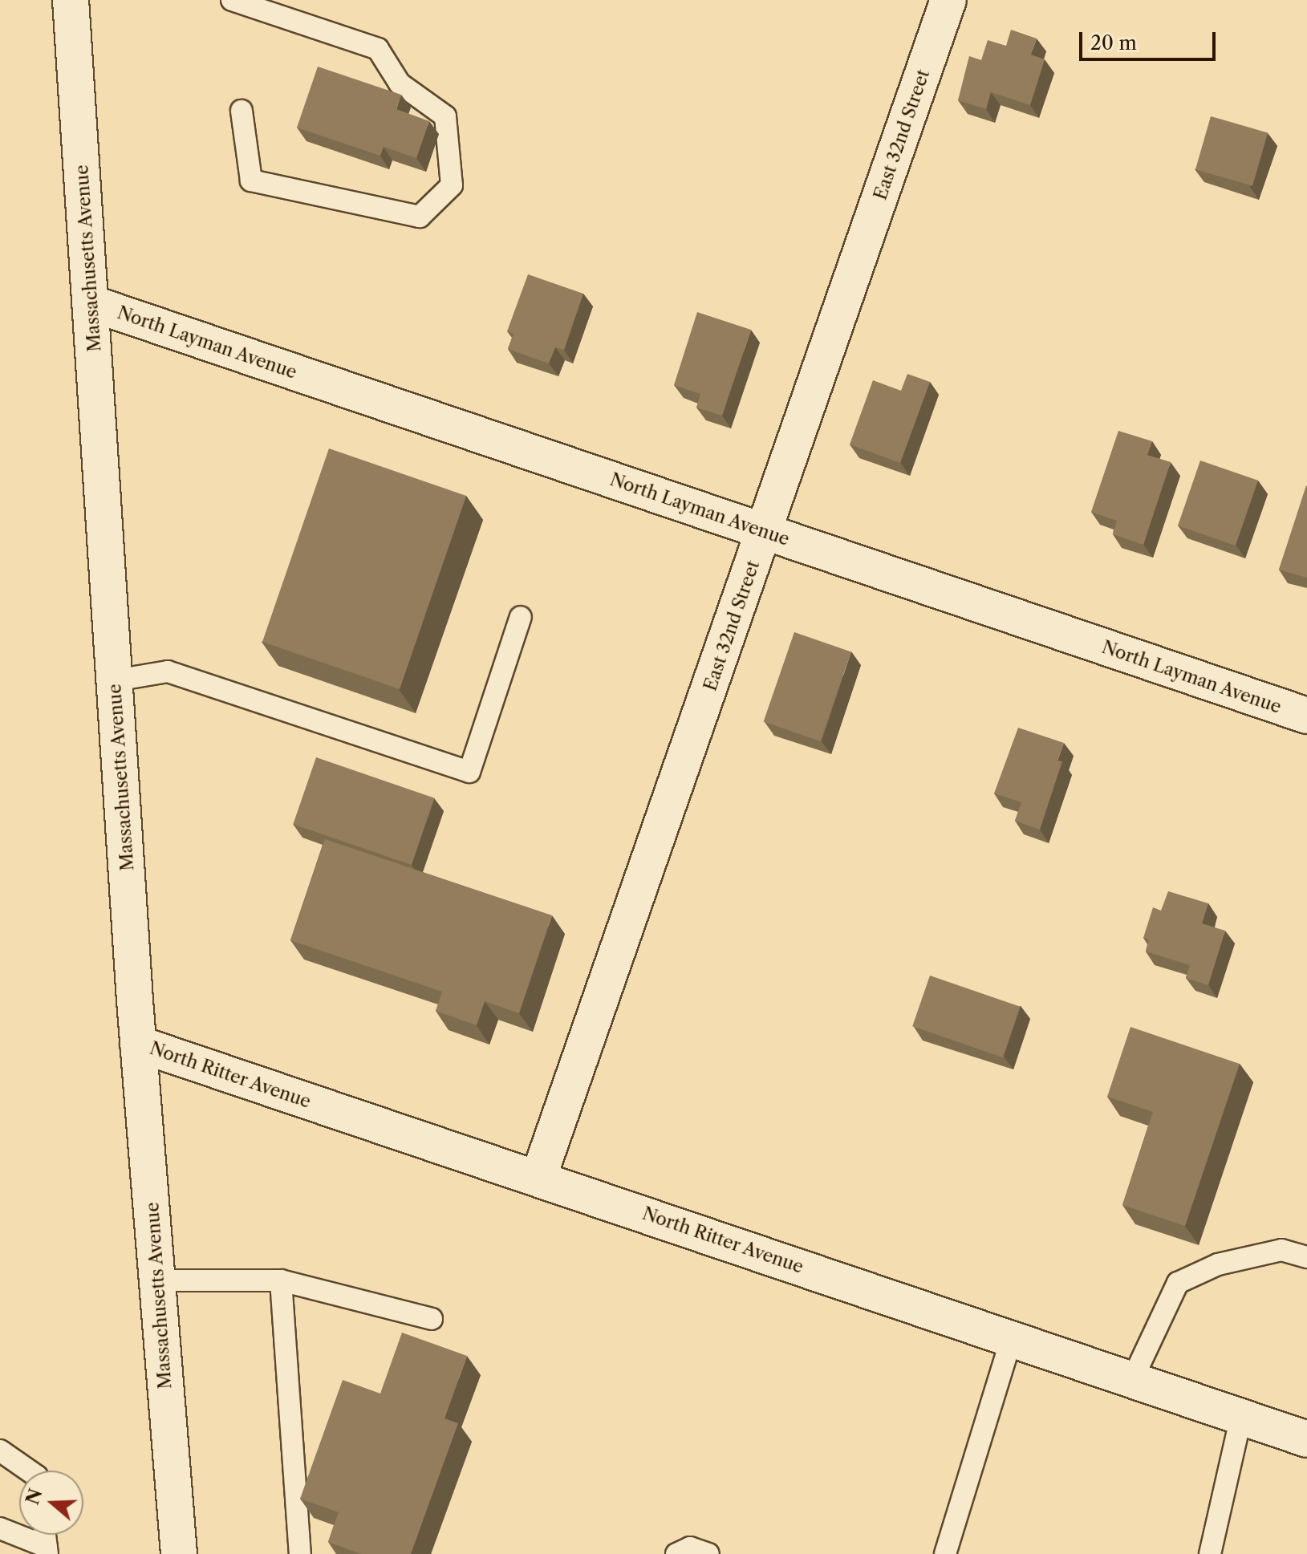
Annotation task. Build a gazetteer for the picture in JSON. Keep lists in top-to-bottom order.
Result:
{
  "streets": {
    "street": [
      "East 32nd Street",
      "Massachusetts Avenue",
      "North Layman Avenue",
      "North Ritter Avenue"
    ]
  },
  "crossings": [
    ["East 32nd Street", "North Layman Avenue"],
    ["East 32nd Street", "North Ritter Avenue"],
    ["Massachusetts Avenue", "North Layman Avenue"],
    ["Massachusetts Avenue", "North Ritter Avenue"]
  ],
  "scale_bar": "20 m",
  "north": "left"
}
